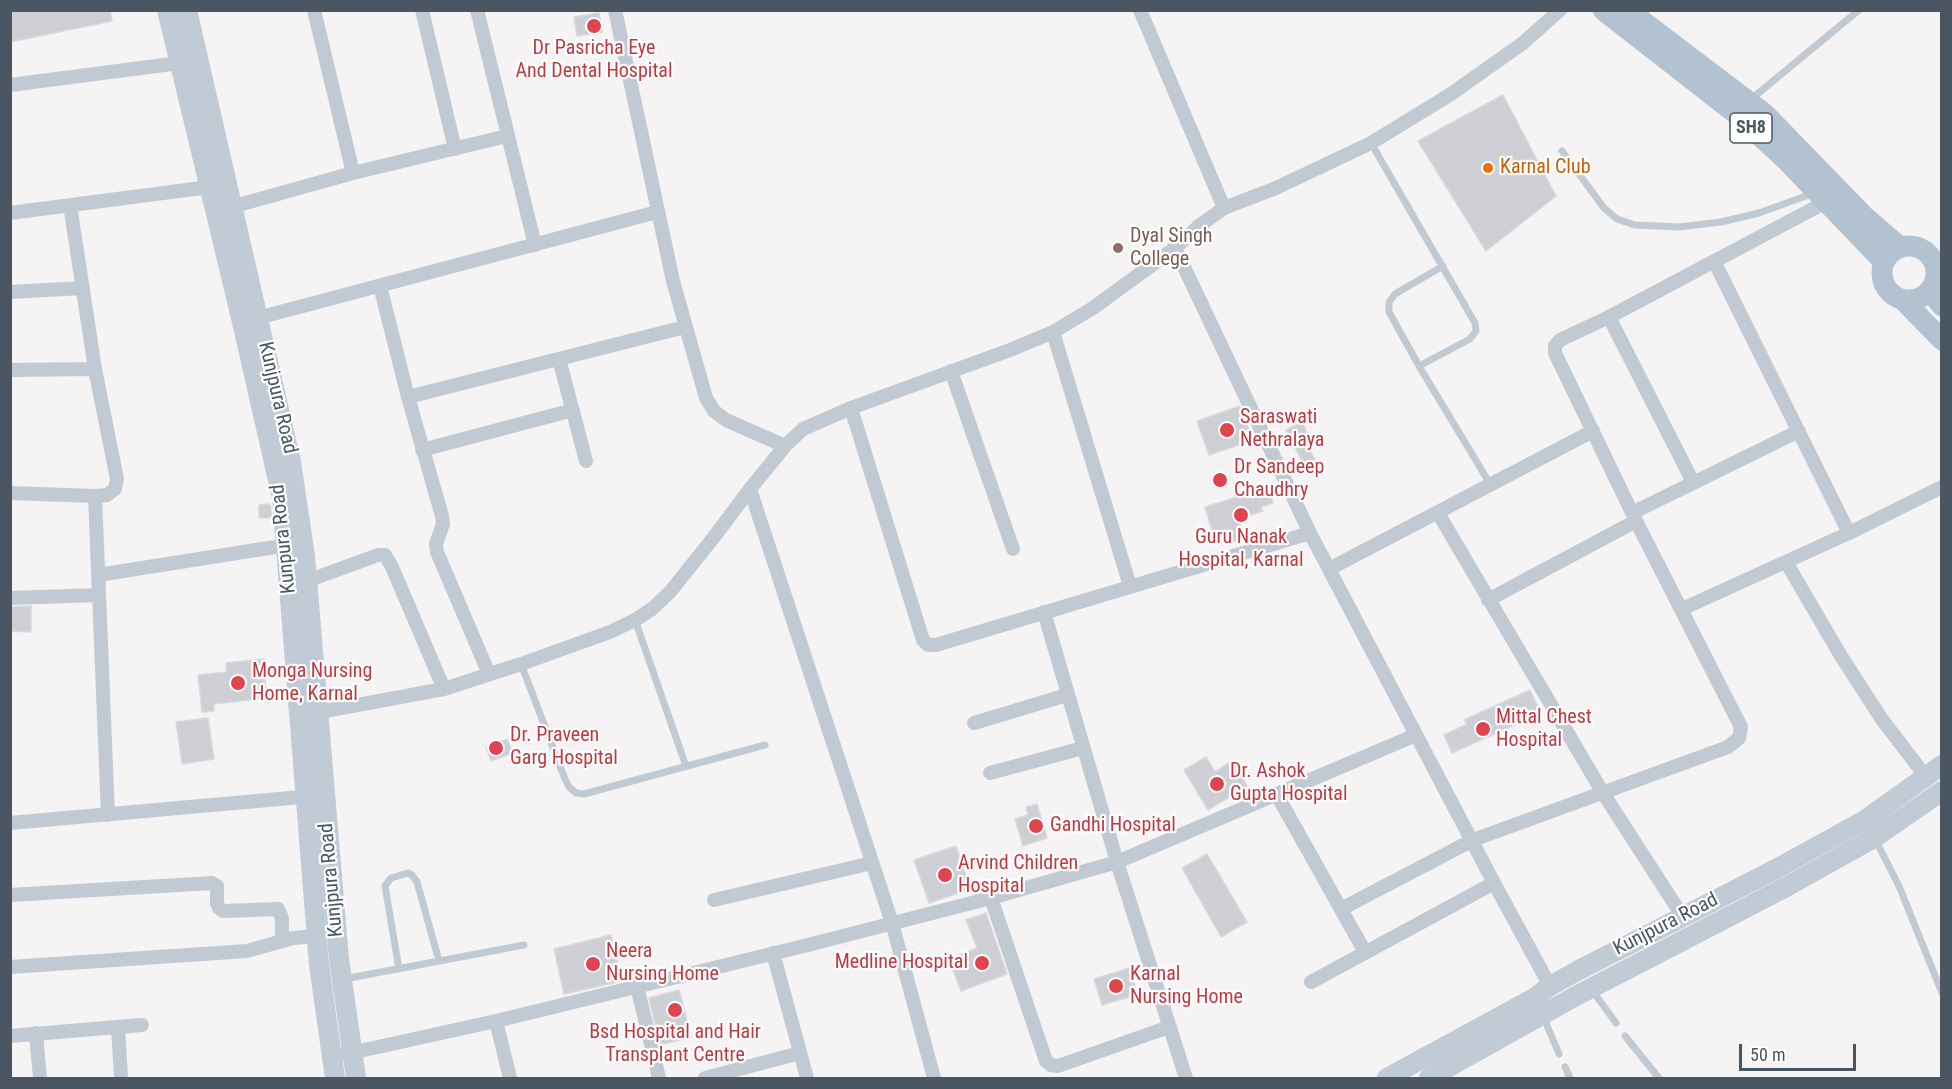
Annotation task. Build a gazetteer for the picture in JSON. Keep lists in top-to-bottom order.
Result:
{
  "streets": {
    "main road": ["SH8"],
    "street": ["Kunjpura Road", "Kunpura Road"]
  },
  "crossings": [
    ["Kunjpura Road", "Kunpura Road"]
  ],
  "places": [
    "Dr Pasricha Eye And Dental Hospital",
    "Karnal Club",
    "Dyal Singh College",
    "Saraswati Nethralaya",
    "Dr Sandeep Chaudhry",
    "Guru Nanak Hospital, Karnal",
    "Monga Nursing Home, Karnal",
    "Mittal Chest Hospital",
    "Dr. Praveen Garg Hospital",
    "Dr. Ashok Gupta Hospital",
    "Gandhi Hospital",
    "Arvind Children Hospital",
    "Medline Hospital",
    "Neera Nursing Home",
    "Karnal Nursing Home",
    "Bsd Hospital and Hair Transplant Centre"
  ],
  "scale_bar": "50 m"
}
